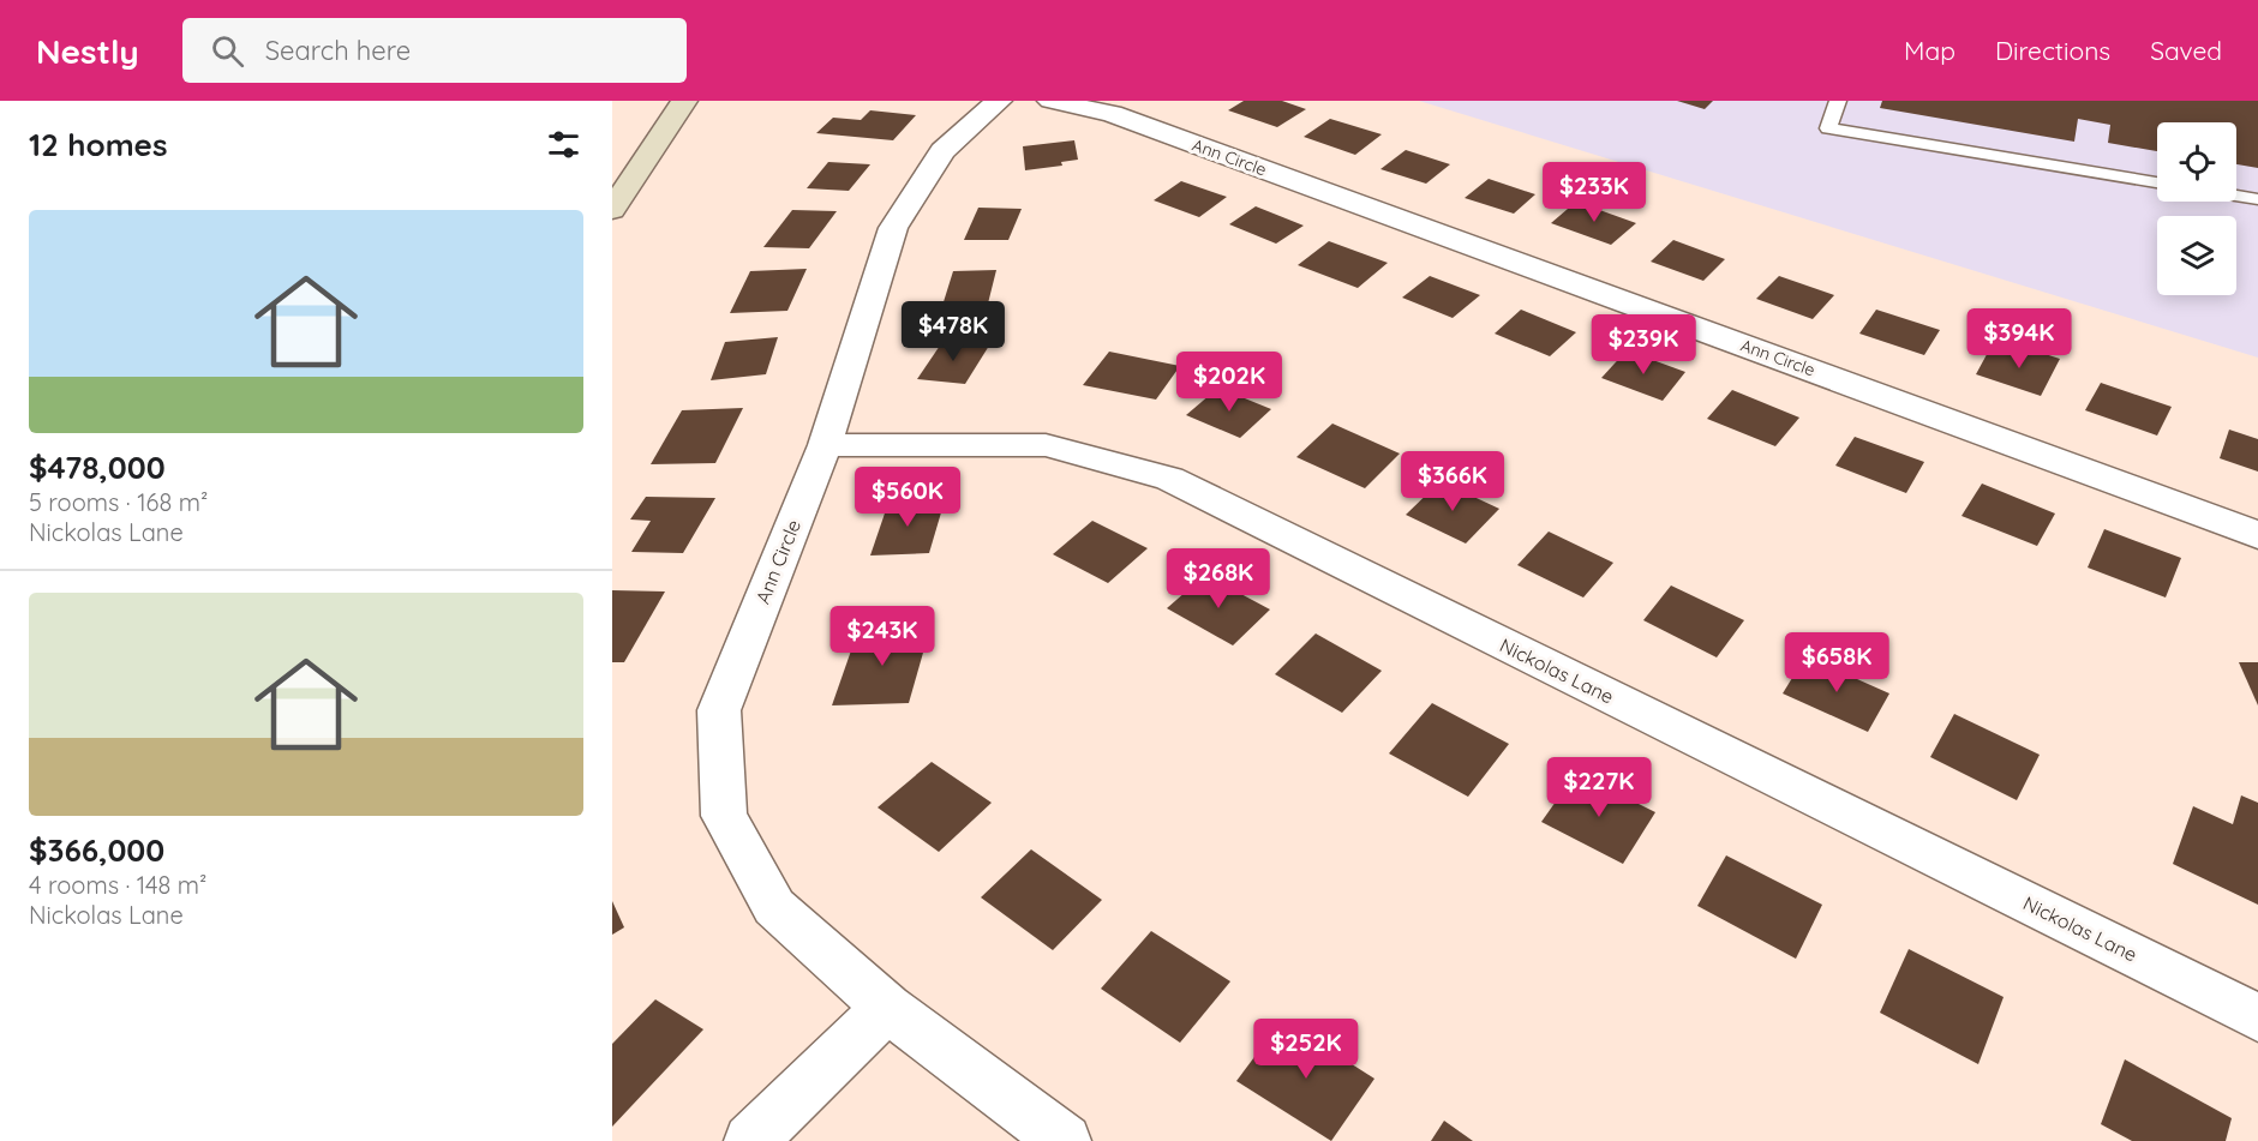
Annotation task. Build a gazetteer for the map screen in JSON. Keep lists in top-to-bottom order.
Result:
{
  "streets": {
    "street": ["Ann Circle", "Nickolas Lane"]
  },
  "crossings": [
    ["Ann Circle", "Nickolas Lane"]
  ],
  "page": {
    "header": "Nestly",
    "search": "Search here",
    "nav": ["Map", "Directions", "Saved"],
    "heading": "12 homes",
    "price": [
      "$233K",
      "$478K",
      "$394K",
      "$239K",
      "$202K",
      "$366K",
      "$560K",
      "$268K",
      "$243K",
      "$658K",
      "$227K",
      "$252K"
    ],
    "list": [
      {
        "name": "$478,000",
        "note": "5 rooms · 168 m² · Nickolas Lane"
      },
      {
        "name": "$366,000",
        "note": "4 rooms · 148 m² · Nickolas Lane"
      }
    ]
  }
}
